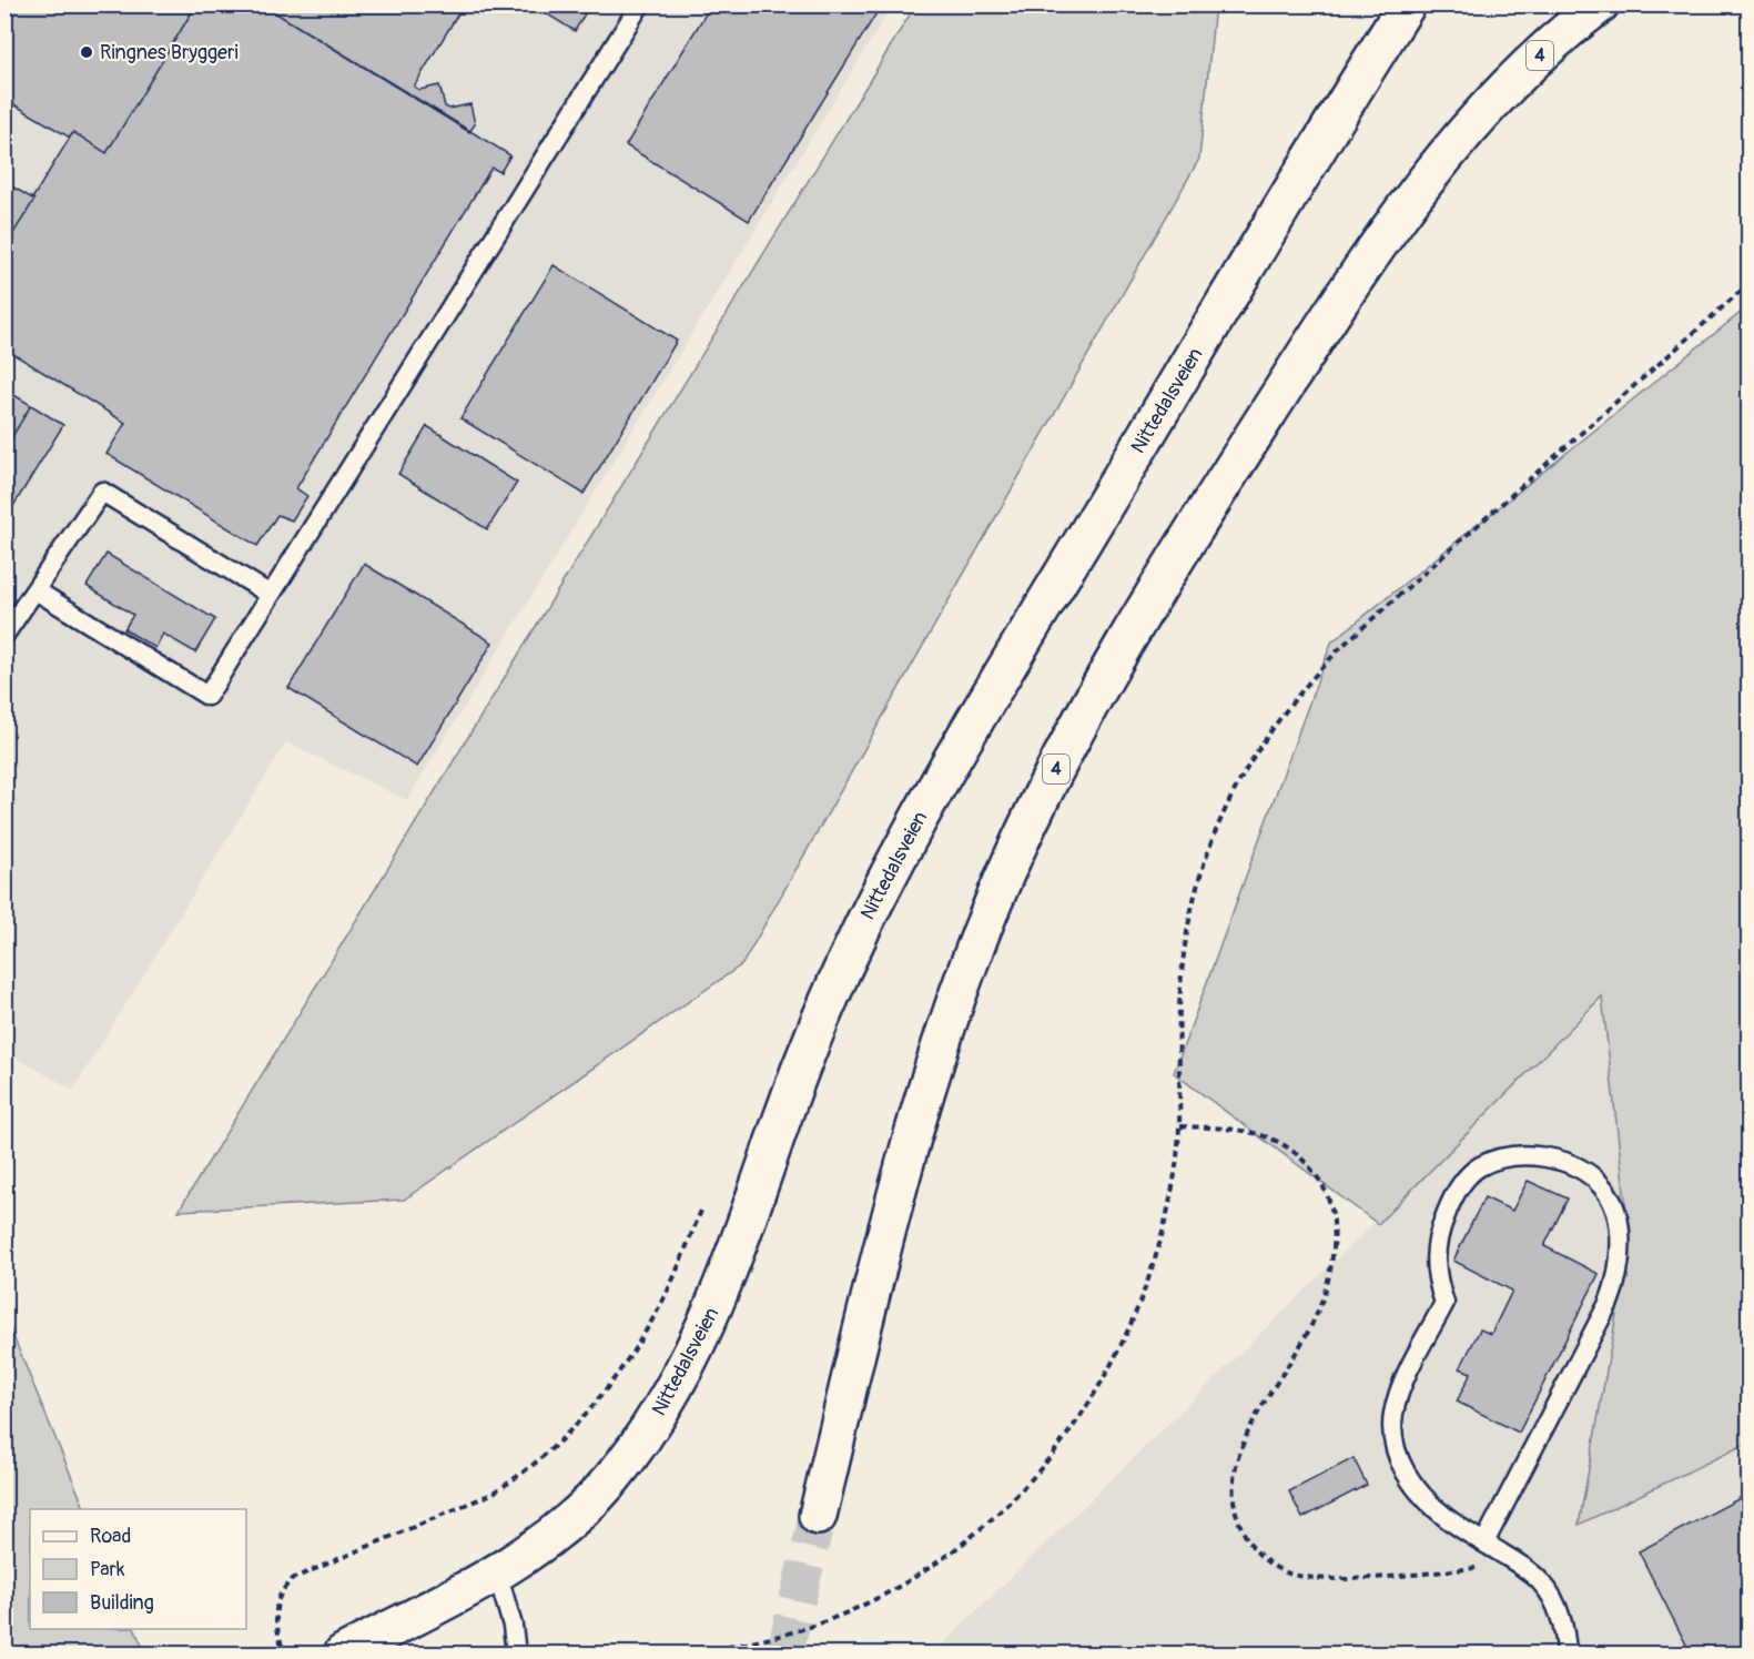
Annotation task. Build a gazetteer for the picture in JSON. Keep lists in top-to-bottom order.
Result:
{
  "streets": {
    "main road": ["4", "Nittedalsveien"]
  },
  "places": ["Ringnes Bryggeri"],
  "legend": ["Road", "Park", "Building"]
}
